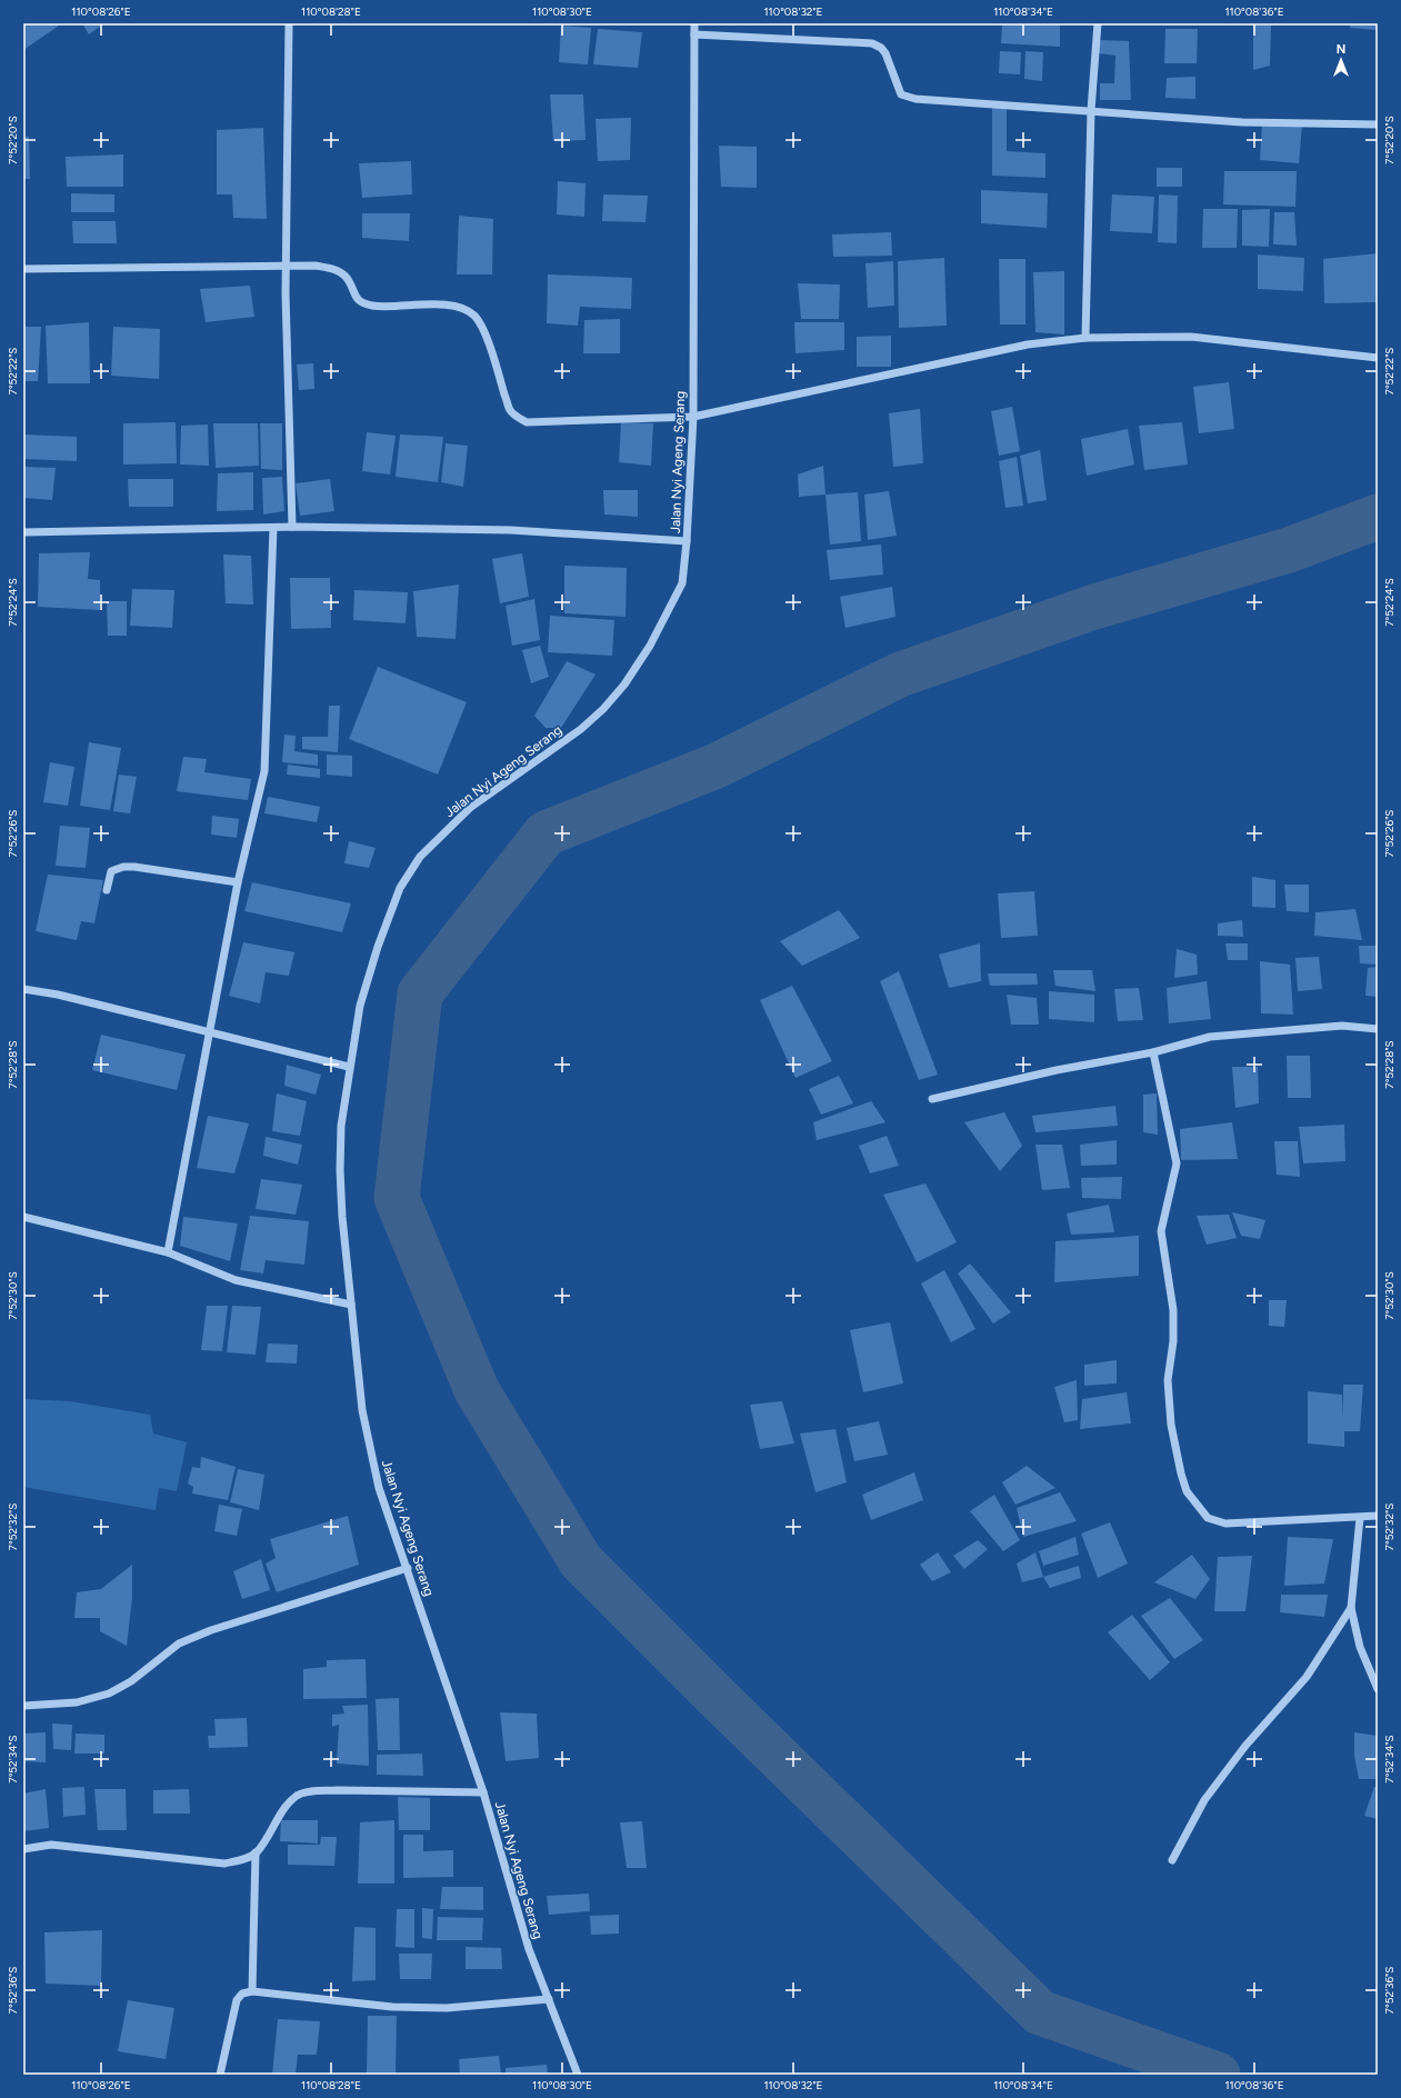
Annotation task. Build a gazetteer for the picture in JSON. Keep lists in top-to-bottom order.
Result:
{
  "streets": {
    "street": ["Jalan Nyi Ageng Serang"]
  },
  "north": "top",
  "coordinates": [
    "110°08'26\"E",
    "110°08'28\"E",
    "110°08'30\"E",
    "110°08'32\"E",
    "110°08'34\"E",
    "110°08'36\"E",
    "7°52'20\"S",
    "7°52'22\"S",
    "7°52'24\"S",
    "7°52'26\"S",
    "7°52'28\"S",
    "7°52'30\"S",
    "7°52'32\"S",
    "7°52'34\"S",
    "7°52'36\"S"
  ]
}
